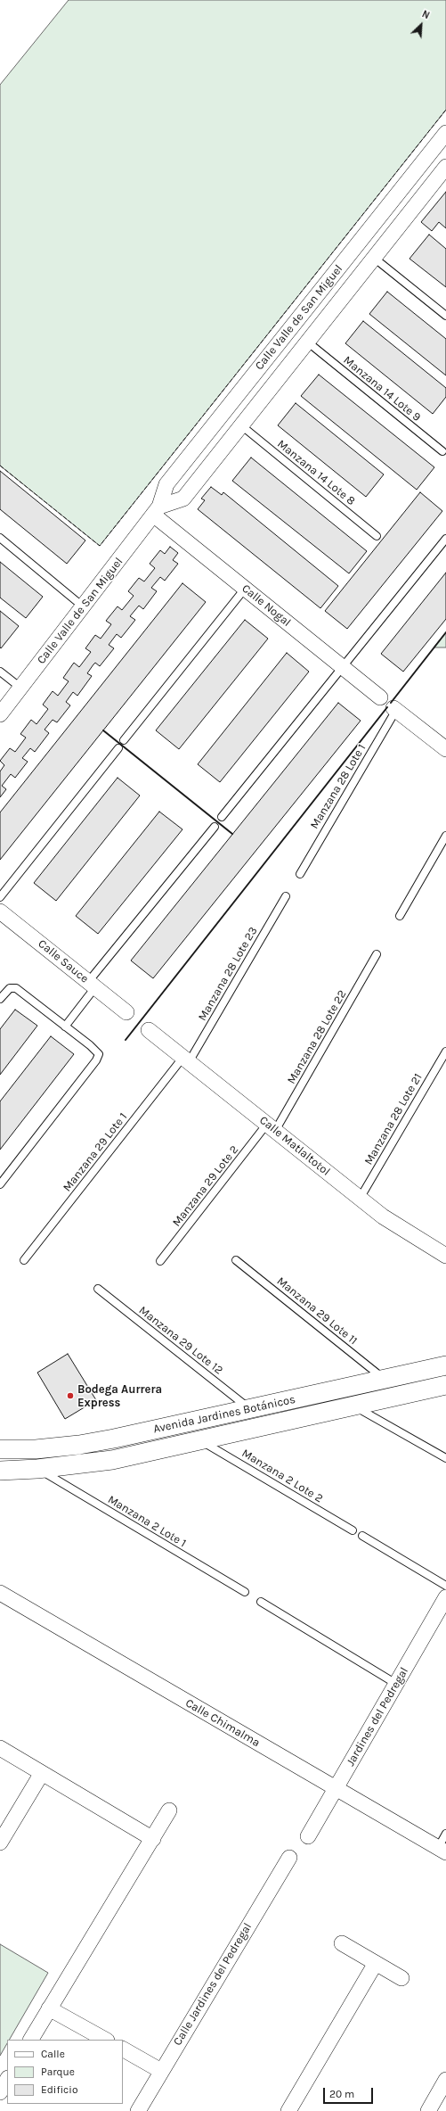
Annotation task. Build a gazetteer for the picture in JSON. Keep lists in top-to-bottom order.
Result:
{
  "streets": {
    "street": [
      "Calle Valle de San Miguel",
      "Calle Nogal",
      "Calle Sauce",
      "Calle Matlaltotol",
      "Avenida Jardines Botánicos",
      "Jardines del Pedregal",
      "Calle Chimalma",
      "Calle Jardines del Pedregal"
    ],
    "lane": [
      "Manzana 14 Lote 9",
      "Manzana 14 Lote 8",
      "Manzana 28 Lote 1",
      "Manzana 28 Lote 23",
      "Manzana 28 Lote 22",
      "Manzana 28 Lote 21",
      "Manzana 29 Lote 1",
      "Manzana 29 Lote 2",
      "Manzana 29 Lote 11",
      "Manzana 29 Lote 12",
      "Manzana 2 Lote 2",
      "Manzana 2 Lote 1"
    ]
  },
  "crossings": [
    ["Calle Valle de San Miguel", "Manzana 14 Lote 9"],
    ["Calle Valle de San Miguel", "Manzana 14 Lote 8"],
    ["Calle Valle de San Miguel", "Calle Nogal"],
    ["Manzana 28 Lote 23", "Calle Matlaltotol"],
    ["Manzana 28 Lote 23", "Manzana 29 Lote 1"],
    ["Manzana 28 Lote 22", "Calle Matlaltotol"],
    ["Manzana 28 Lote 22", "Manzana 29 Lote 2"],
    ["Manzana 28 Lote 21", "Calle Matlaltotol"],
    ["Calle Matlaltotol", "Manzana 29 Lote 1"],
    ["Calle Matlaltotol", "Manzana 29 Lote 2"],
    ["Manzana 29 Lote 11", "Avenida Jardines Botánicos"],
    ["Manzana 29 Lote 12", "Avenida Jardines Botánicos"],
    ["Avenida Jardines Botánicos", "Manzana 2 Lote 2"],
    ["Avenida Jardines Botánicos", "Manzana 2 Lote 1"],
    ["Jardines del Pedregal", "Calle Chimalma"]
  ],
  "places": ["Bodega Aurrera Express"],
  "legend": ["Calle", "Parque", "Edificio"],
  "scale_bar": "20 m",
  "north": "top right"
}
